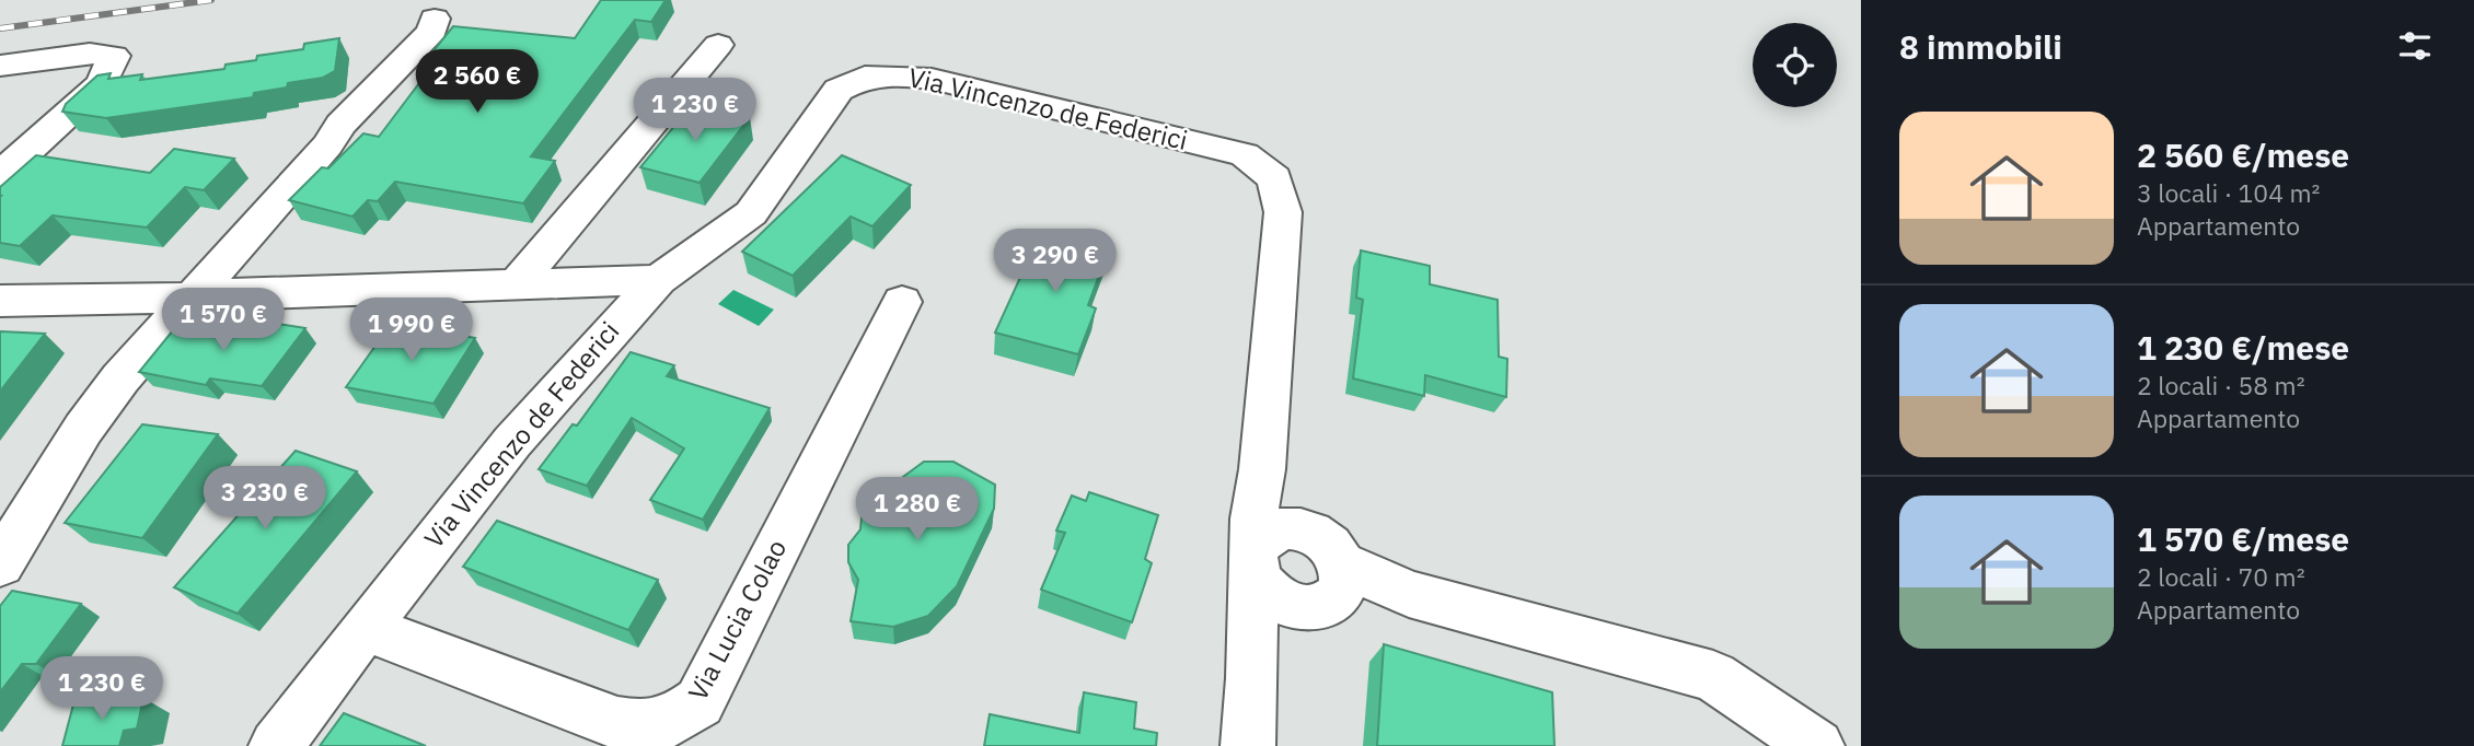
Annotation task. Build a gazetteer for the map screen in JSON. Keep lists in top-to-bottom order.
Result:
{
  "streets": {
    "street": ["Via Vincenzo de Federici", "Via Lucia Colao"]
  },
  "crossings": [
    ["Via Vincenzo de Federici", "Via Lucia Colao"]
  ],
  "page": {
    "heading": "8 immobili",
    "price": [
      "2 560 €",
      "1 230 €",
      "3 290 €",
      "1 570 €",
      "1 990 €",
      "3 230 €",
      "1 280 €",
      "1 230 €"
    ],
    "list": [
      {
        "name": "2 560 €/mese",
        "note": "3 locali · 104 m² · Appartamento"
      },
      {
        "name": "1 230 €/mese",
        "note": "2 locali · 58 m² · Appartamento"
      },
      {
        "name": "1 570 €/mese",
        "note": "2 locali · 70 m² · Appartamento"
      }
    ]
  }
}
